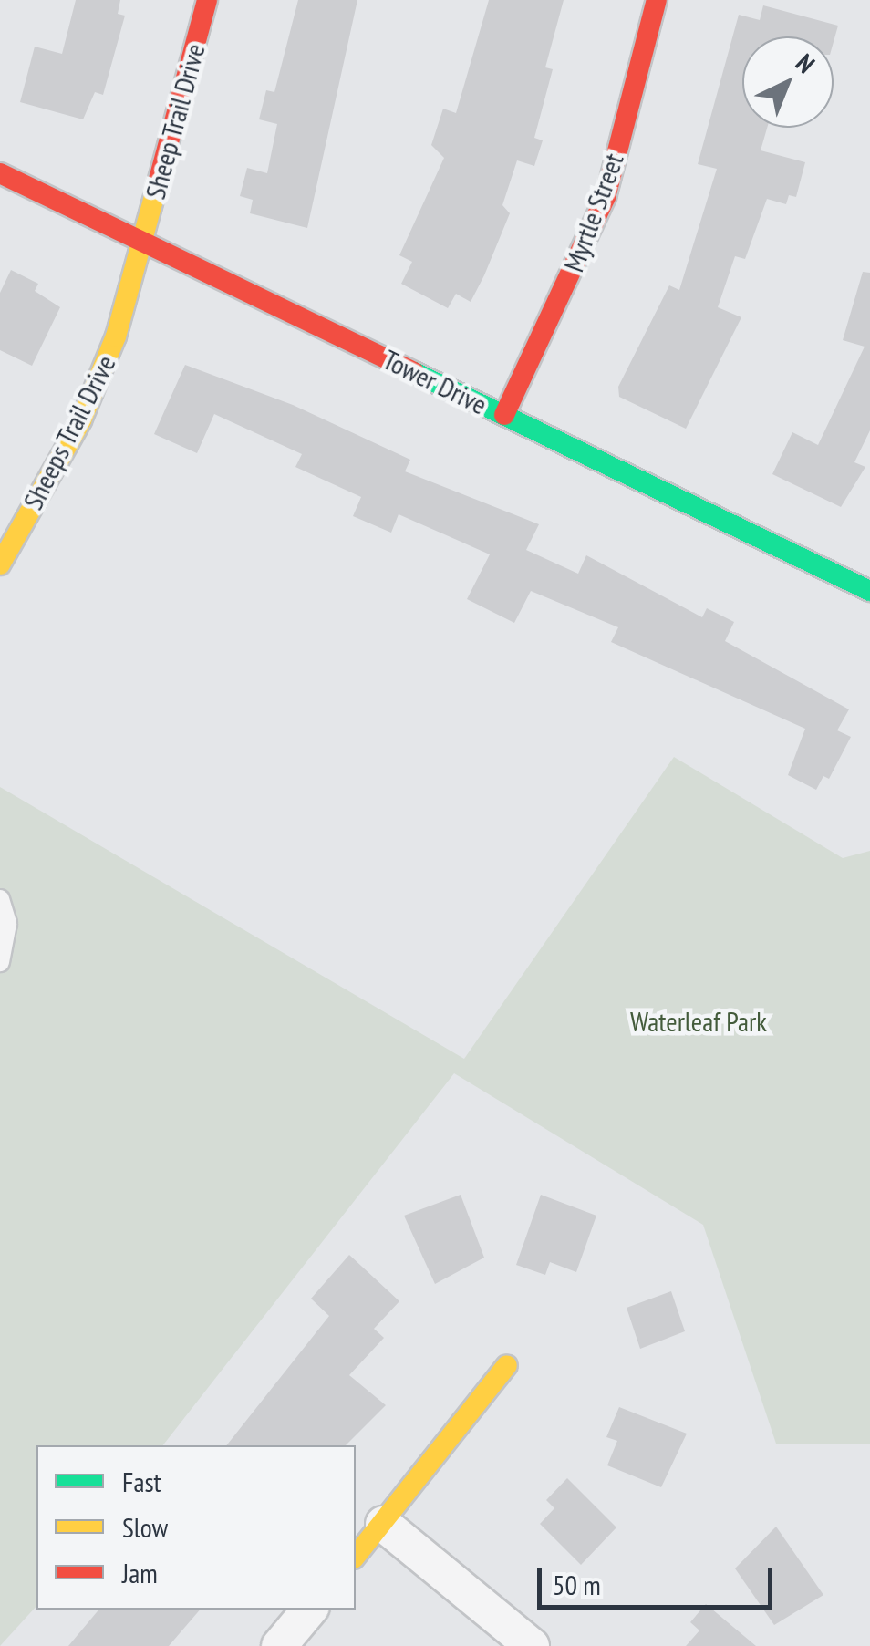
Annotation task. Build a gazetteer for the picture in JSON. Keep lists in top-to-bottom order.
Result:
{
  "streets": {
    "street": [
      "Sheep Trail Drive",
      "Myrtle Street",
      "Tower Drive",
      "Sheeps Trail Drive"
    ]
  },
  "crossings": [
    ["Sheep Trail Drive", "Tower Drive"],
    ["Sheep Trail Drive", "Sheeps Trail Drive"],
    ["Myrtle Street", "Tower Drive"],
    ["Tower Drive", "Sheeps Trail Drive"]
  ],
  "parks": ["Waterleaf Park"],
  "legend": ["Fast", "Slow", "Jam"],
  "scale_bar": "50 m",
  "north": "top right"
}
